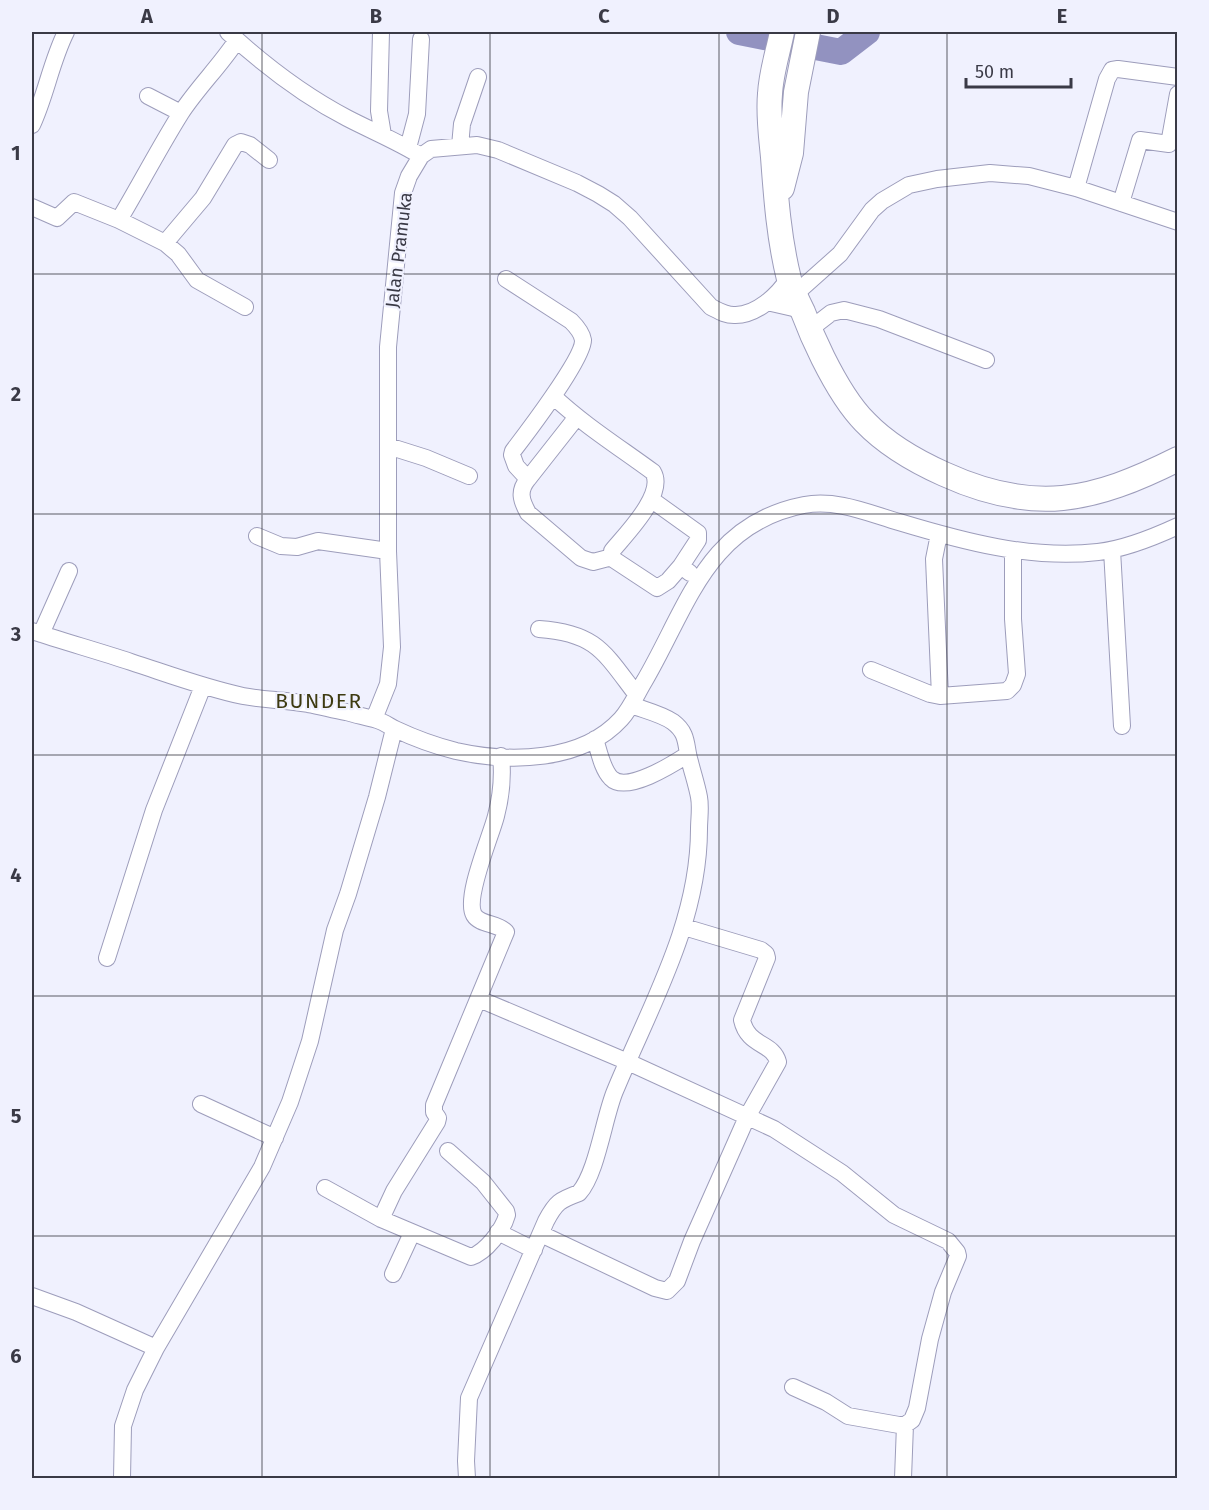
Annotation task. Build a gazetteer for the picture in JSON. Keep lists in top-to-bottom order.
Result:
{
  "streets": {
    "street": ["Jalan Pramuka"]
  },
  "districts": ["BUNDER"],
  "scale_bar": "50 m",
  "grid": {
    "columns": [
      "A",
      "B",
      "C",
      "D",
      "E"
    ],
    "rows": [
      "1",
      "2",
      "3",
      "4",
      "5",
      "6"
    ]
  }
}
